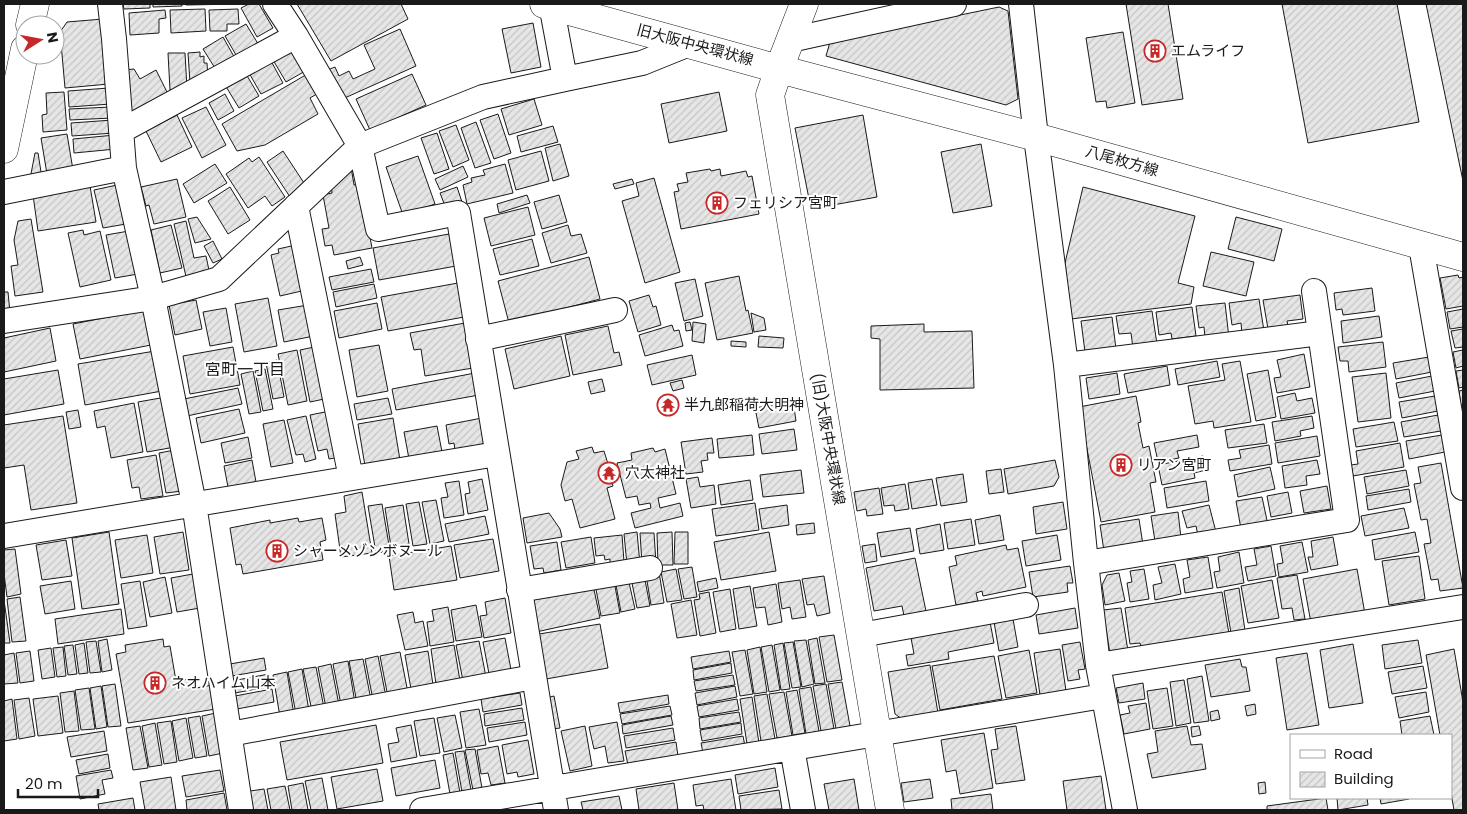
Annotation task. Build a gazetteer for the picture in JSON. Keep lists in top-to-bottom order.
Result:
{
  "streets": {
    "main road": ["旧大阪中央環状線", "八尾枚方線", "(旧)大阪中央環状線"]
  },
  "crossings": [
    ["旧大阪中央環状線", "八尾枚方線"],
    ["旧大阪中央環状線", "(旧)大阪中央環状線"],
    ["八尾枚方線", "(旧)大阪中央環状線"]
  ],
  "districts": ["宮町一丁目"],
  "places": {
    "building": [
      "エムライフ",
      "フェリシア宮町",
      "リアン宮町",
      "シャーメゾンボヌール",
      "ネオハイム山本"
    ],
    "temple": ["半九郎稲荷大明神", "穴太神社"]
  },
  "legend": ["Road", "Building"],
  "scale_bar": "20 m",
  "north": "right"
}
